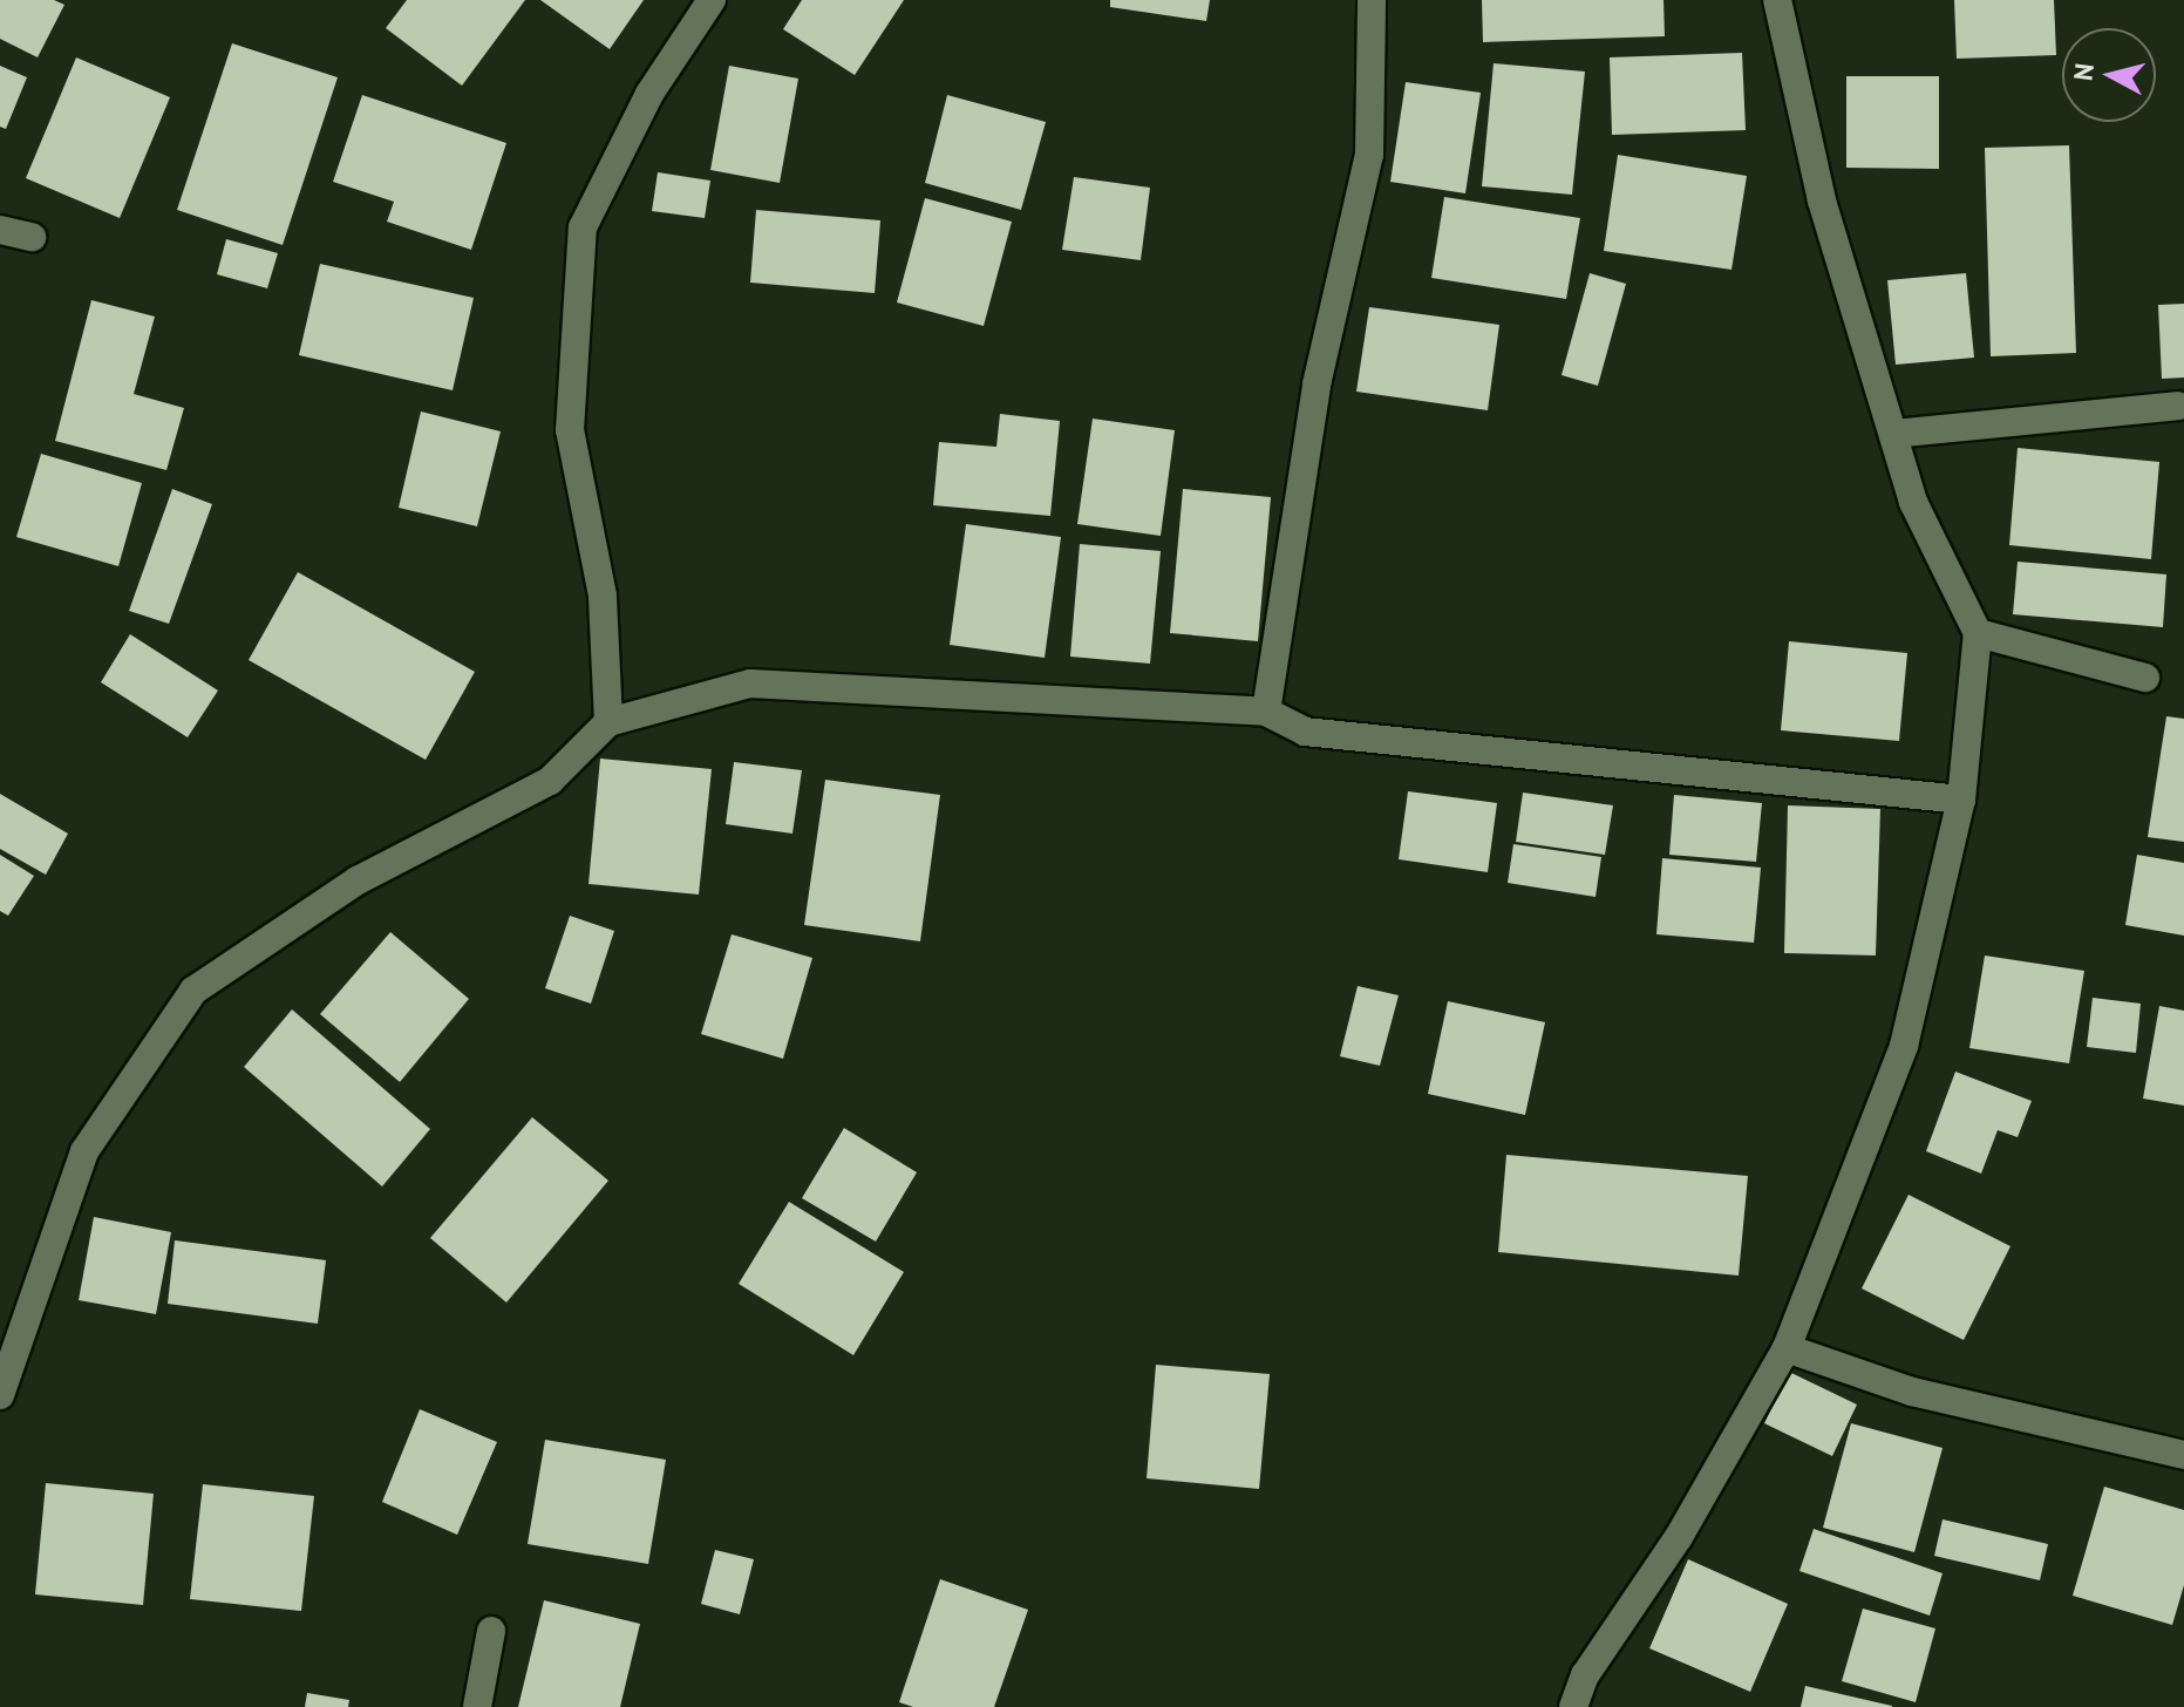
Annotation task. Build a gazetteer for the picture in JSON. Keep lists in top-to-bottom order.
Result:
{
  "north": "left"
}
